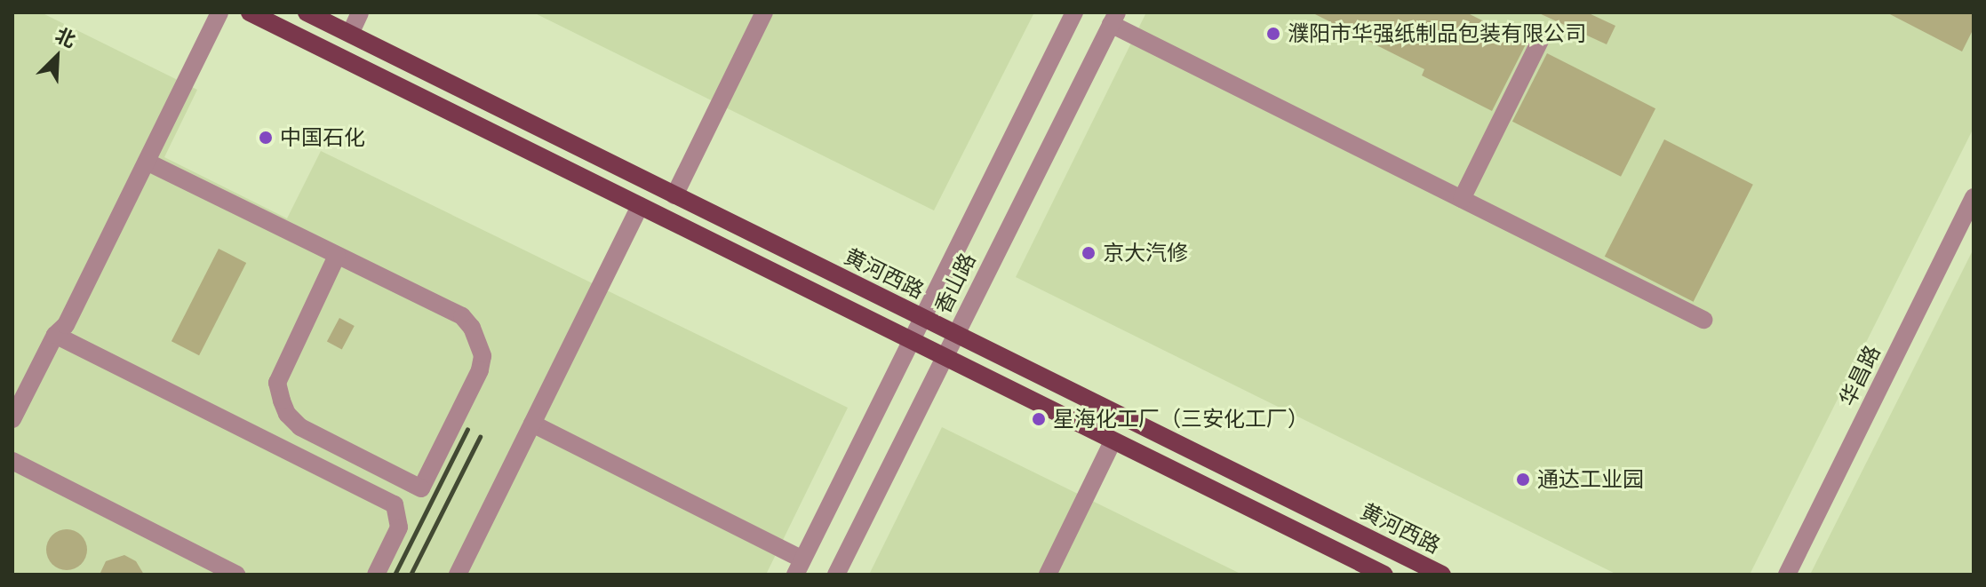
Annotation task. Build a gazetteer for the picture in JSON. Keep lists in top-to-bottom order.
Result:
{
  "streets": {
    "main road": ["黄河西路"],
    "street": ["香山路", "华昌路"]
  },
  "crossings": [
    ["黄河西路", "香山路"]
  ],
  "places": [
    "濮阳市华强纸制品包装有限公司",
    "中国石化",
    "京大汽修",
    "星海化工厂（三安化工厂）",
    "通达工业园"
  ],
  "north": "top right"
}
